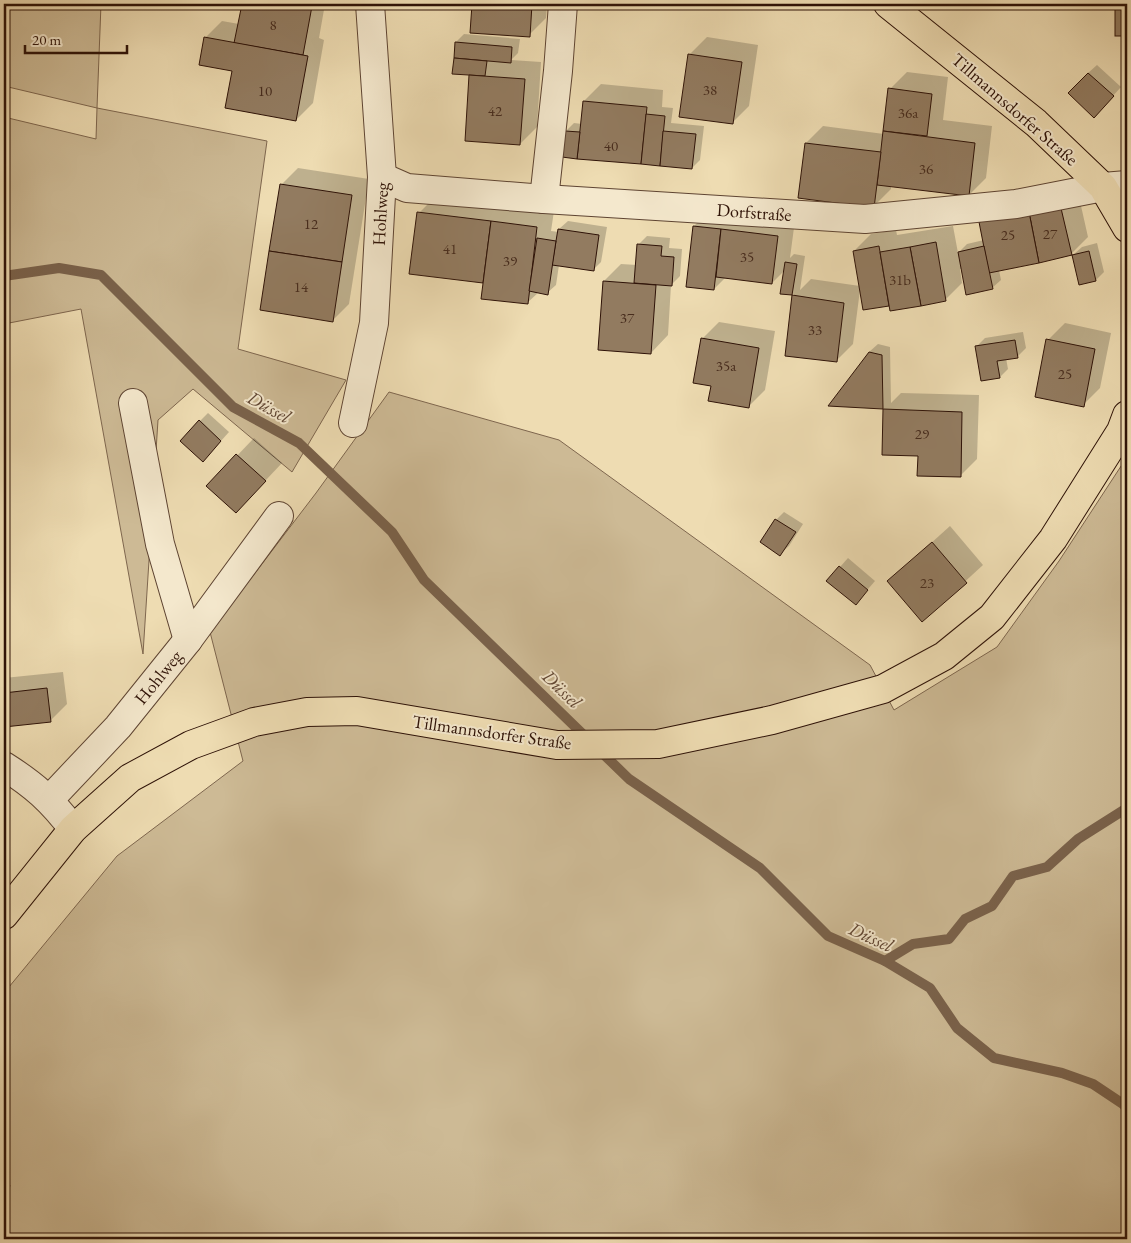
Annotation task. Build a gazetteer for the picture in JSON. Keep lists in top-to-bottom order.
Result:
{
  "streets": {
    "main road": ["Tillmannsdorfer Straße"],
    "street": ["Dorfstraße", "Hohlweg"]
  },
  "crossings": [
    ["Tillmannsdorfer Straße", "Dorfstraße"],
    ["Dorfstraße", "Hohlweg"]
  ],
  "water": ["Düssel"],
  "house_numbers": [
    "8",
    "38",
    "10",
    "42",
    "36a",
    "40",
    "36",
    "12",
    "27",
    "25",
    "41",
    "35",
    "39",
    "31b",
    "14",
    "37",
    "33",
    "35a",
    "25",
    "29",
    "23"
  ],
  "scale_bar": "20 m"
}
